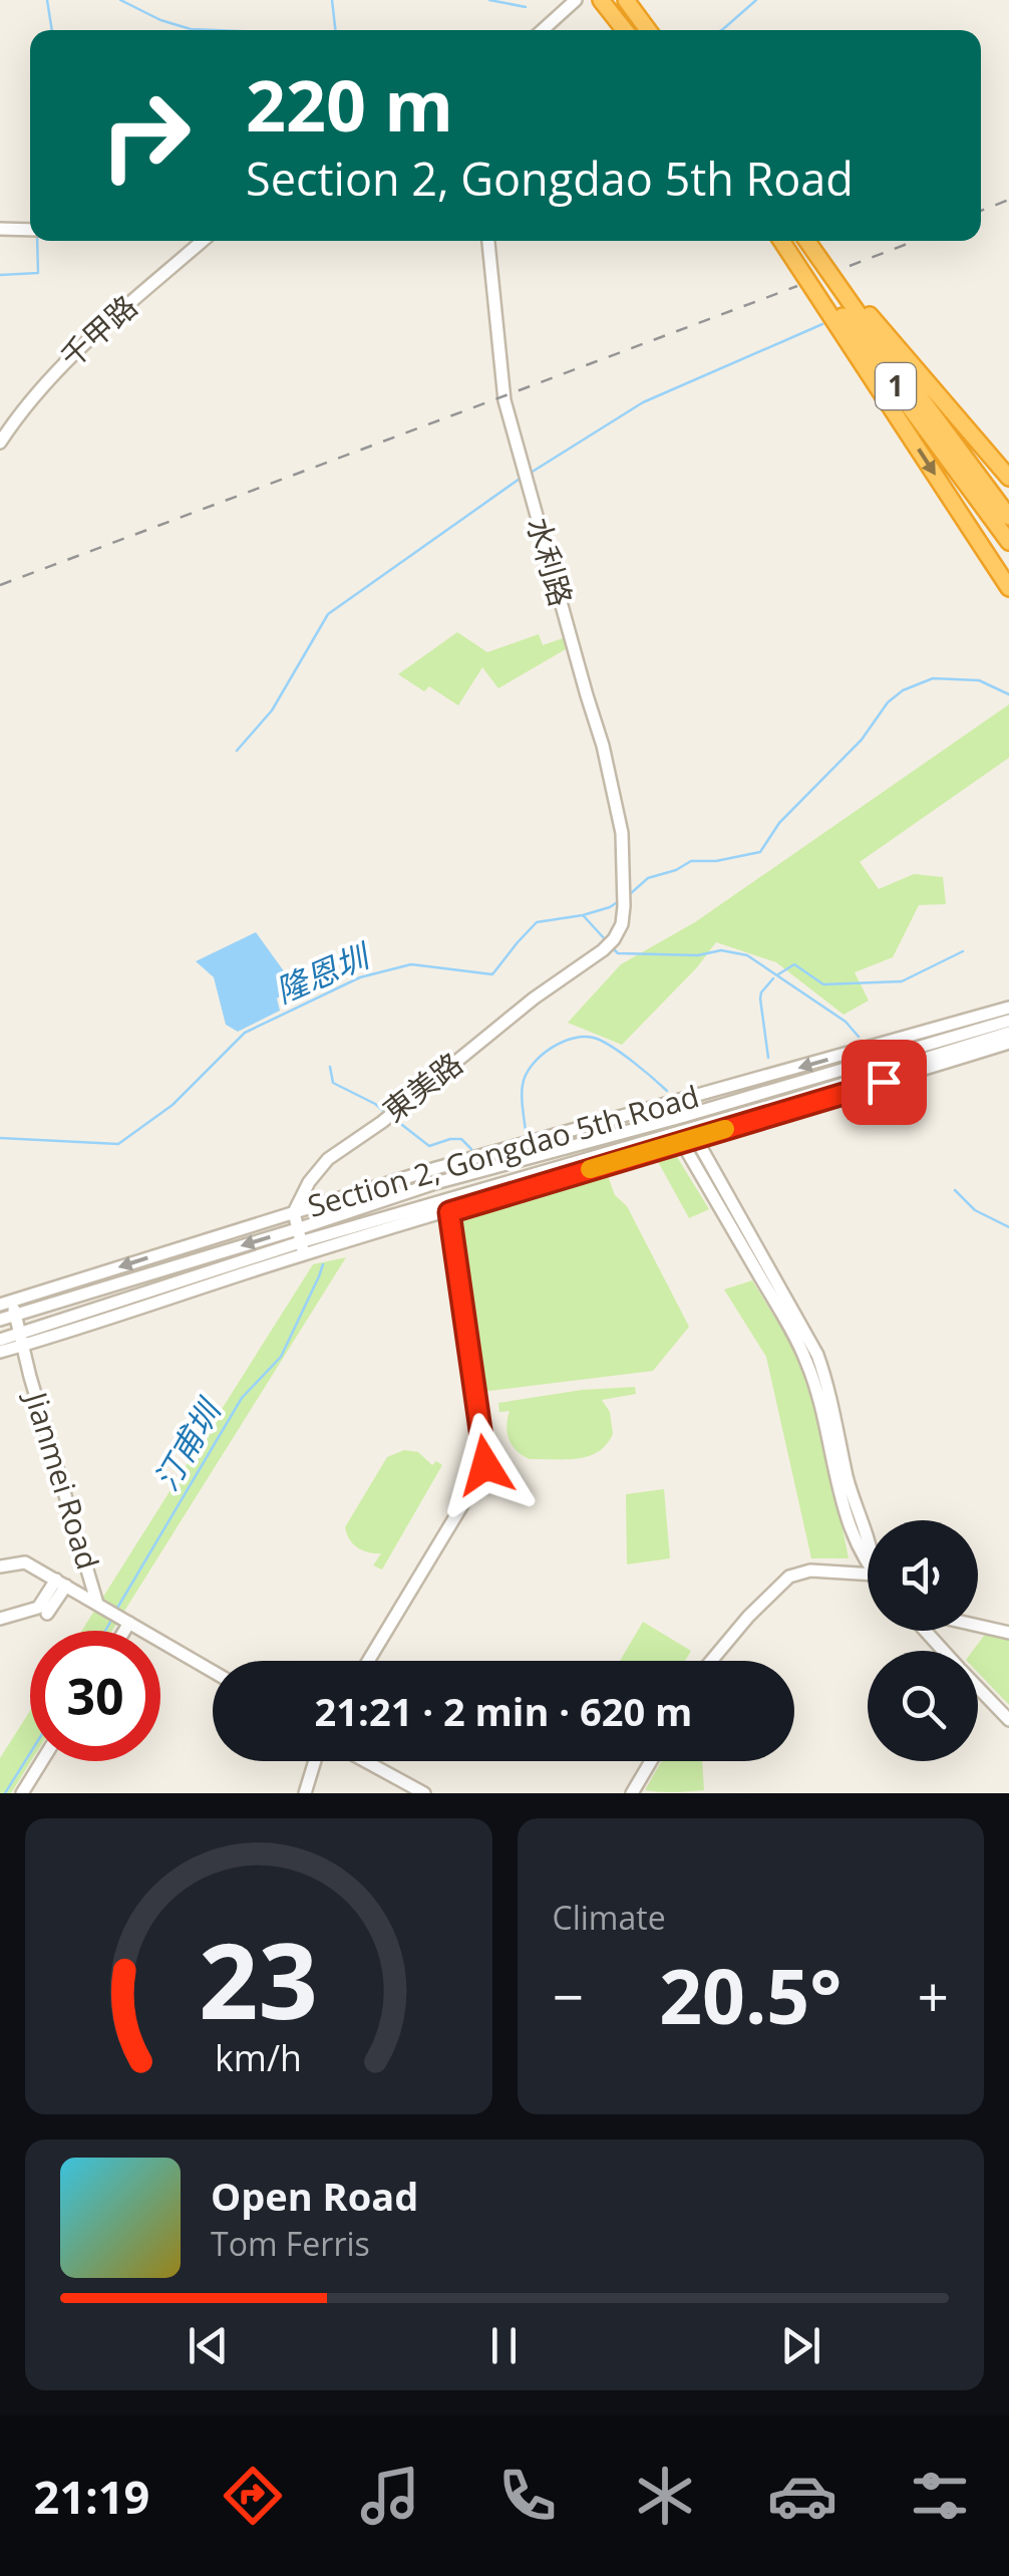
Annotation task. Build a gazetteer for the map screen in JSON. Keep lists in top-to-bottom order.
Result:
{
  "streets": {
    "highway": ["1"],
    "street": [
      "千甲路",
      "水利路",
      "東美路",
      "Section 2, Gongdao 5th Road",
      "Jianmei Road"
    ]
  },
  "crossings": [
    ["水利路", "東美路"],
    ["東美路", "Section 2, Gongdao 5th Road"],
    ["Section 2, Gongdao 5th Road", "Jianmei Road"]
  ],
  "water": ["隆恩圳", "汀甫圳"],
  "page": {
    "turn": ["220 m", "Section 2, Gongdao 5th Road"],
    "limit": "30",
    "trip": "21:21 · 2 min · 620 m",
    "tile": "Climate",
    "heat": ["−", "20.5°", "+"],
    "song": ["Open Road", "Tom Ferris"],
    "tabs": "21:19",
    "gauge": ["23", "km/h"]
  }
}
